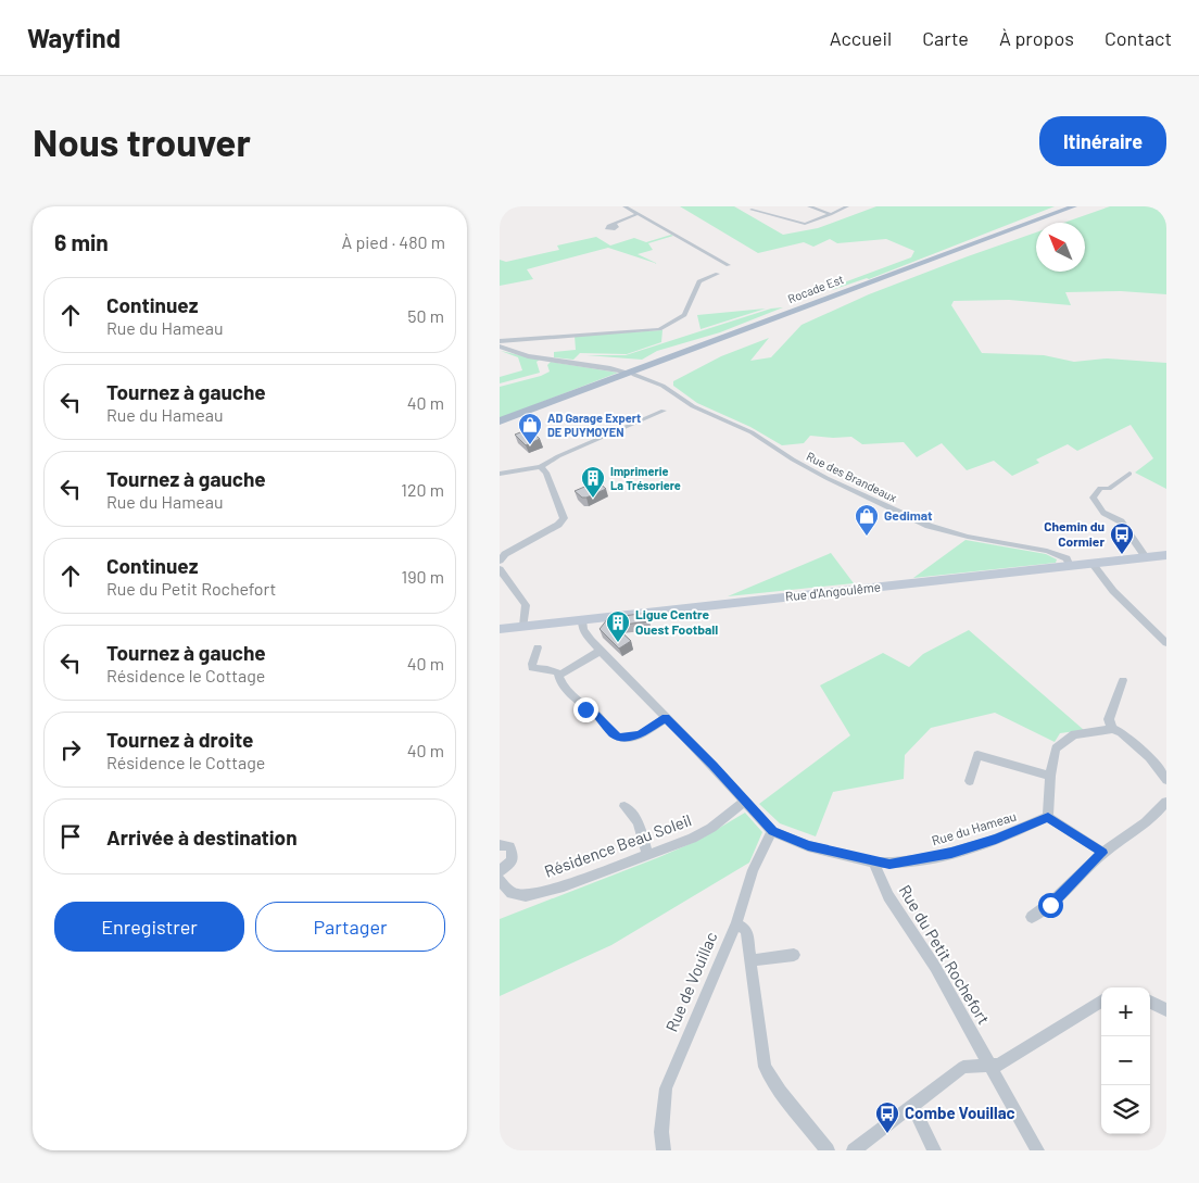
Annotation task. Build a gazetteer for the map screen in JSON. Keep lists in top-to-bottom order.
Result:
{
  "streets": {
    "main road": ["Rocade Est"],
    "street": [
      "Rue des Brandeaux",
      "Rue d'Angoulême",
      "Rue du Hameau",
      "Résidence Beau Soleil",
      "Rue du Petit Rochefort",
      "Rue de Vouillac"
    ]
  },
  "crossings": [
    ["Rue des Brandeaux", "Rue d'Angoulême"],
    ["Rue du Hameau", "Rue du Petit Rochefort"]
  ],
  "places": {
    "shop": ["AD Garage Expert DE PUYMOYEN", "Gedimat"],
    "building": ["Imprimerie La Trésoriere", "Ligue Centre Ouest Football"],
    "bus stop": ["Chemin du Cormier", "Combe Vouillac"]
  },
  "north": "top left",
  "page": {
    "header": "Wayfind",
    "nav": [
      "Accueil",
      "Carte",
      "À propos",
      "Contact"
    ],
    "buttons": [
      "Itinéraire",
      ["Enregistrer", "Partager"]
    ],
    "title": "Nous trouver",
    "heading": ["6 min", "À pied · 480 m"],
    "list": [
      ["Continuez", "Rue du Hameau", "50 m"],
      ["Tournez à gauche", "Rue du Hameau", "40 m"],
      ["Tournez à gauche", "Rue du Hameau", "120 m"],
      ["Continuez", "Rue du Petit Rochefort", "190 m"],
      ["Tournez à gauche", "Résidence le Cottage", "40 m"],
      ["Tournez à droite", "Résidence le Cottage", "40 m"],
      "Arrivée à destination"
    ],
    "map_buttons": ["+", "−"]
  }
}
